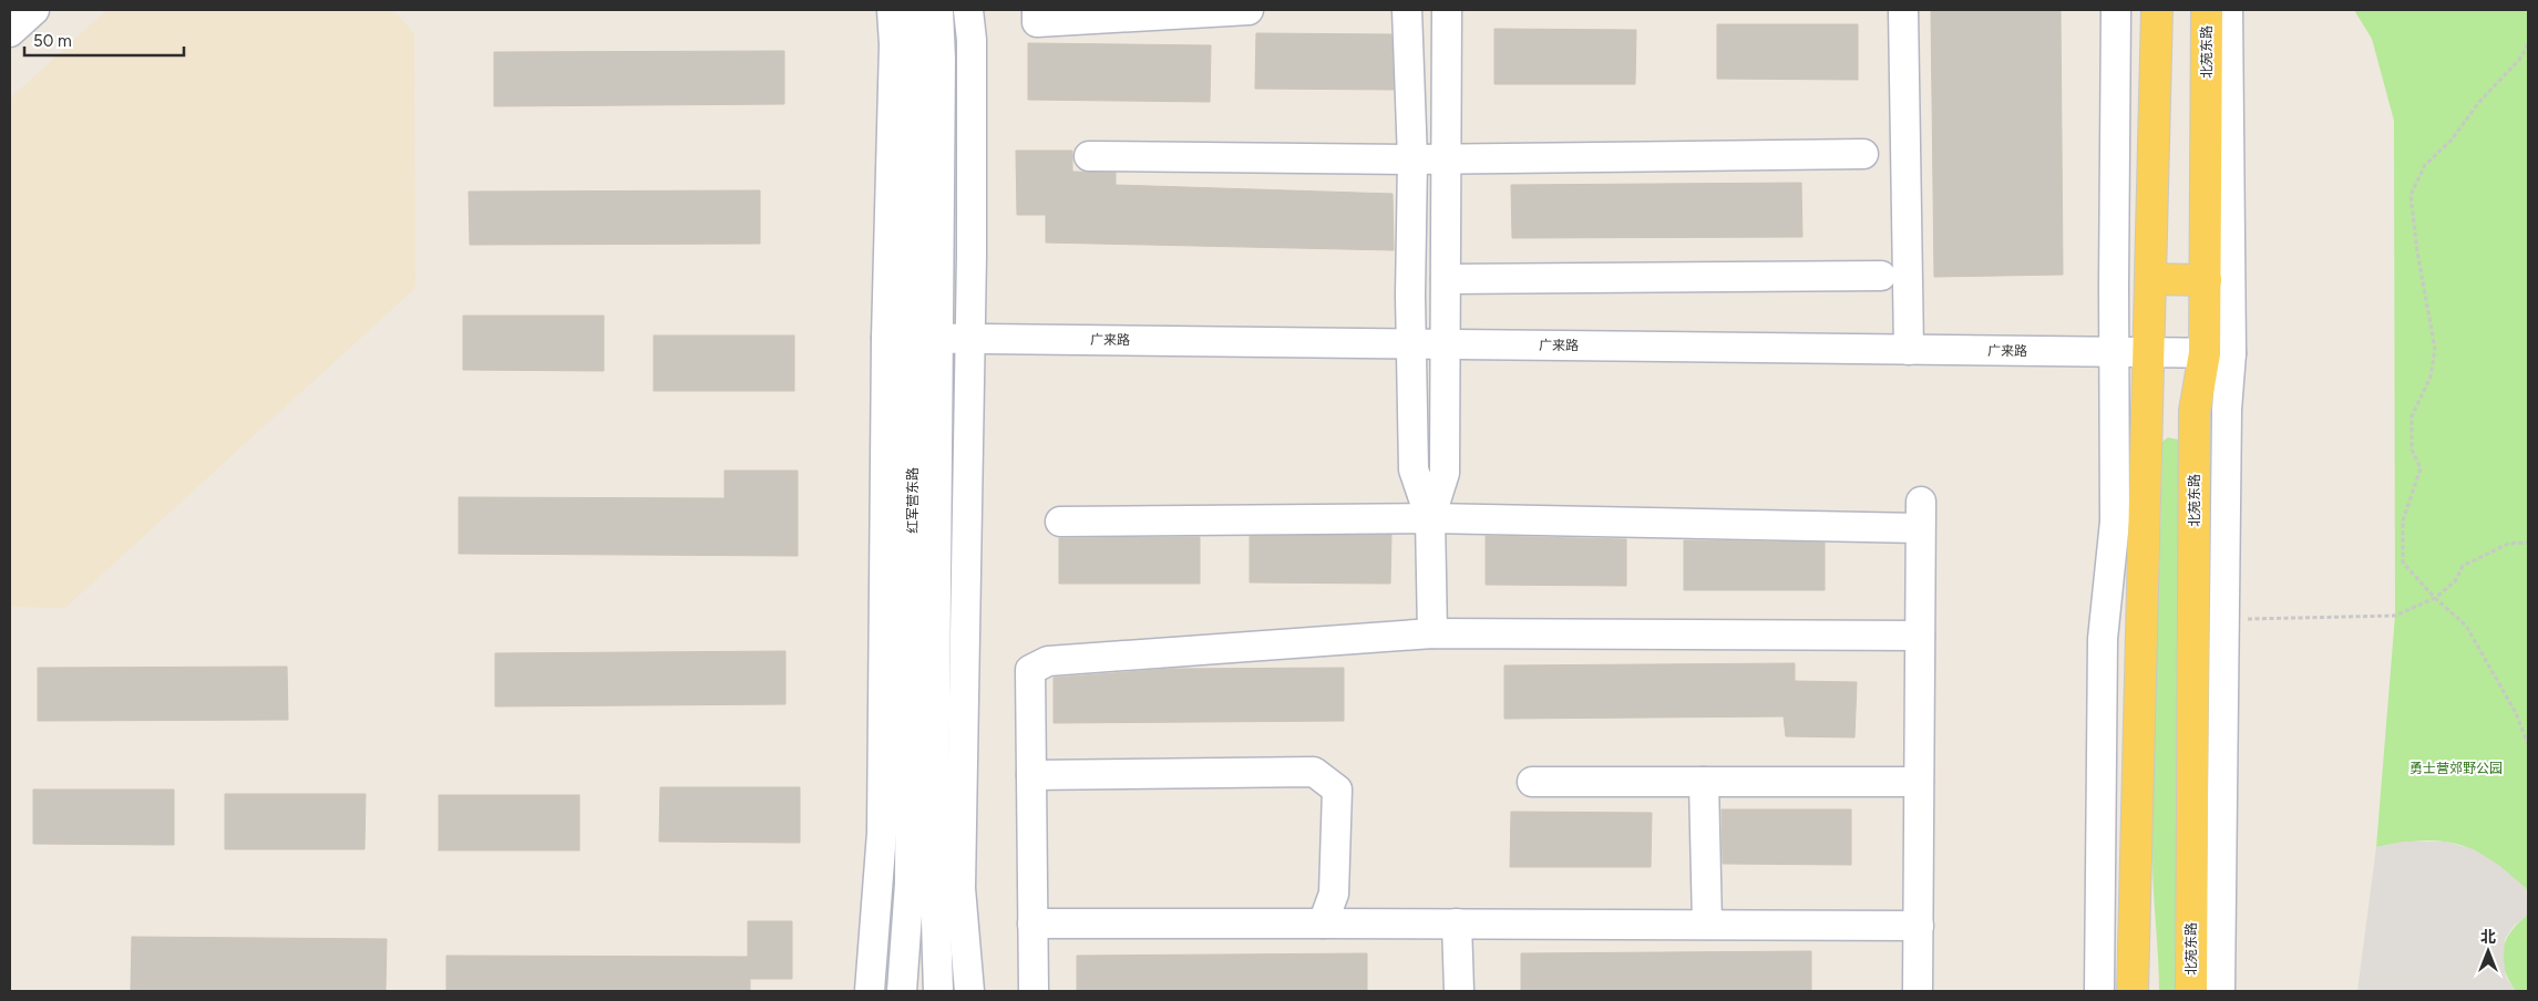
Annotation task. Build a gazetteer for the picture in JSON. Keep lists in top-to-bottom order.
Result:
{
  "streets": {
    "main road": ["北苑东路"],
    "street": ["广来路", "红军营东路"]
  },
  "crossings": [
    ["北苑东路", "广来路"],
    ["广来路", "红军营东路"]
  ],
  "parks": ["勇士营郊野公园"],
  "scale_bar": "50 m",
  "north": "top"
}
